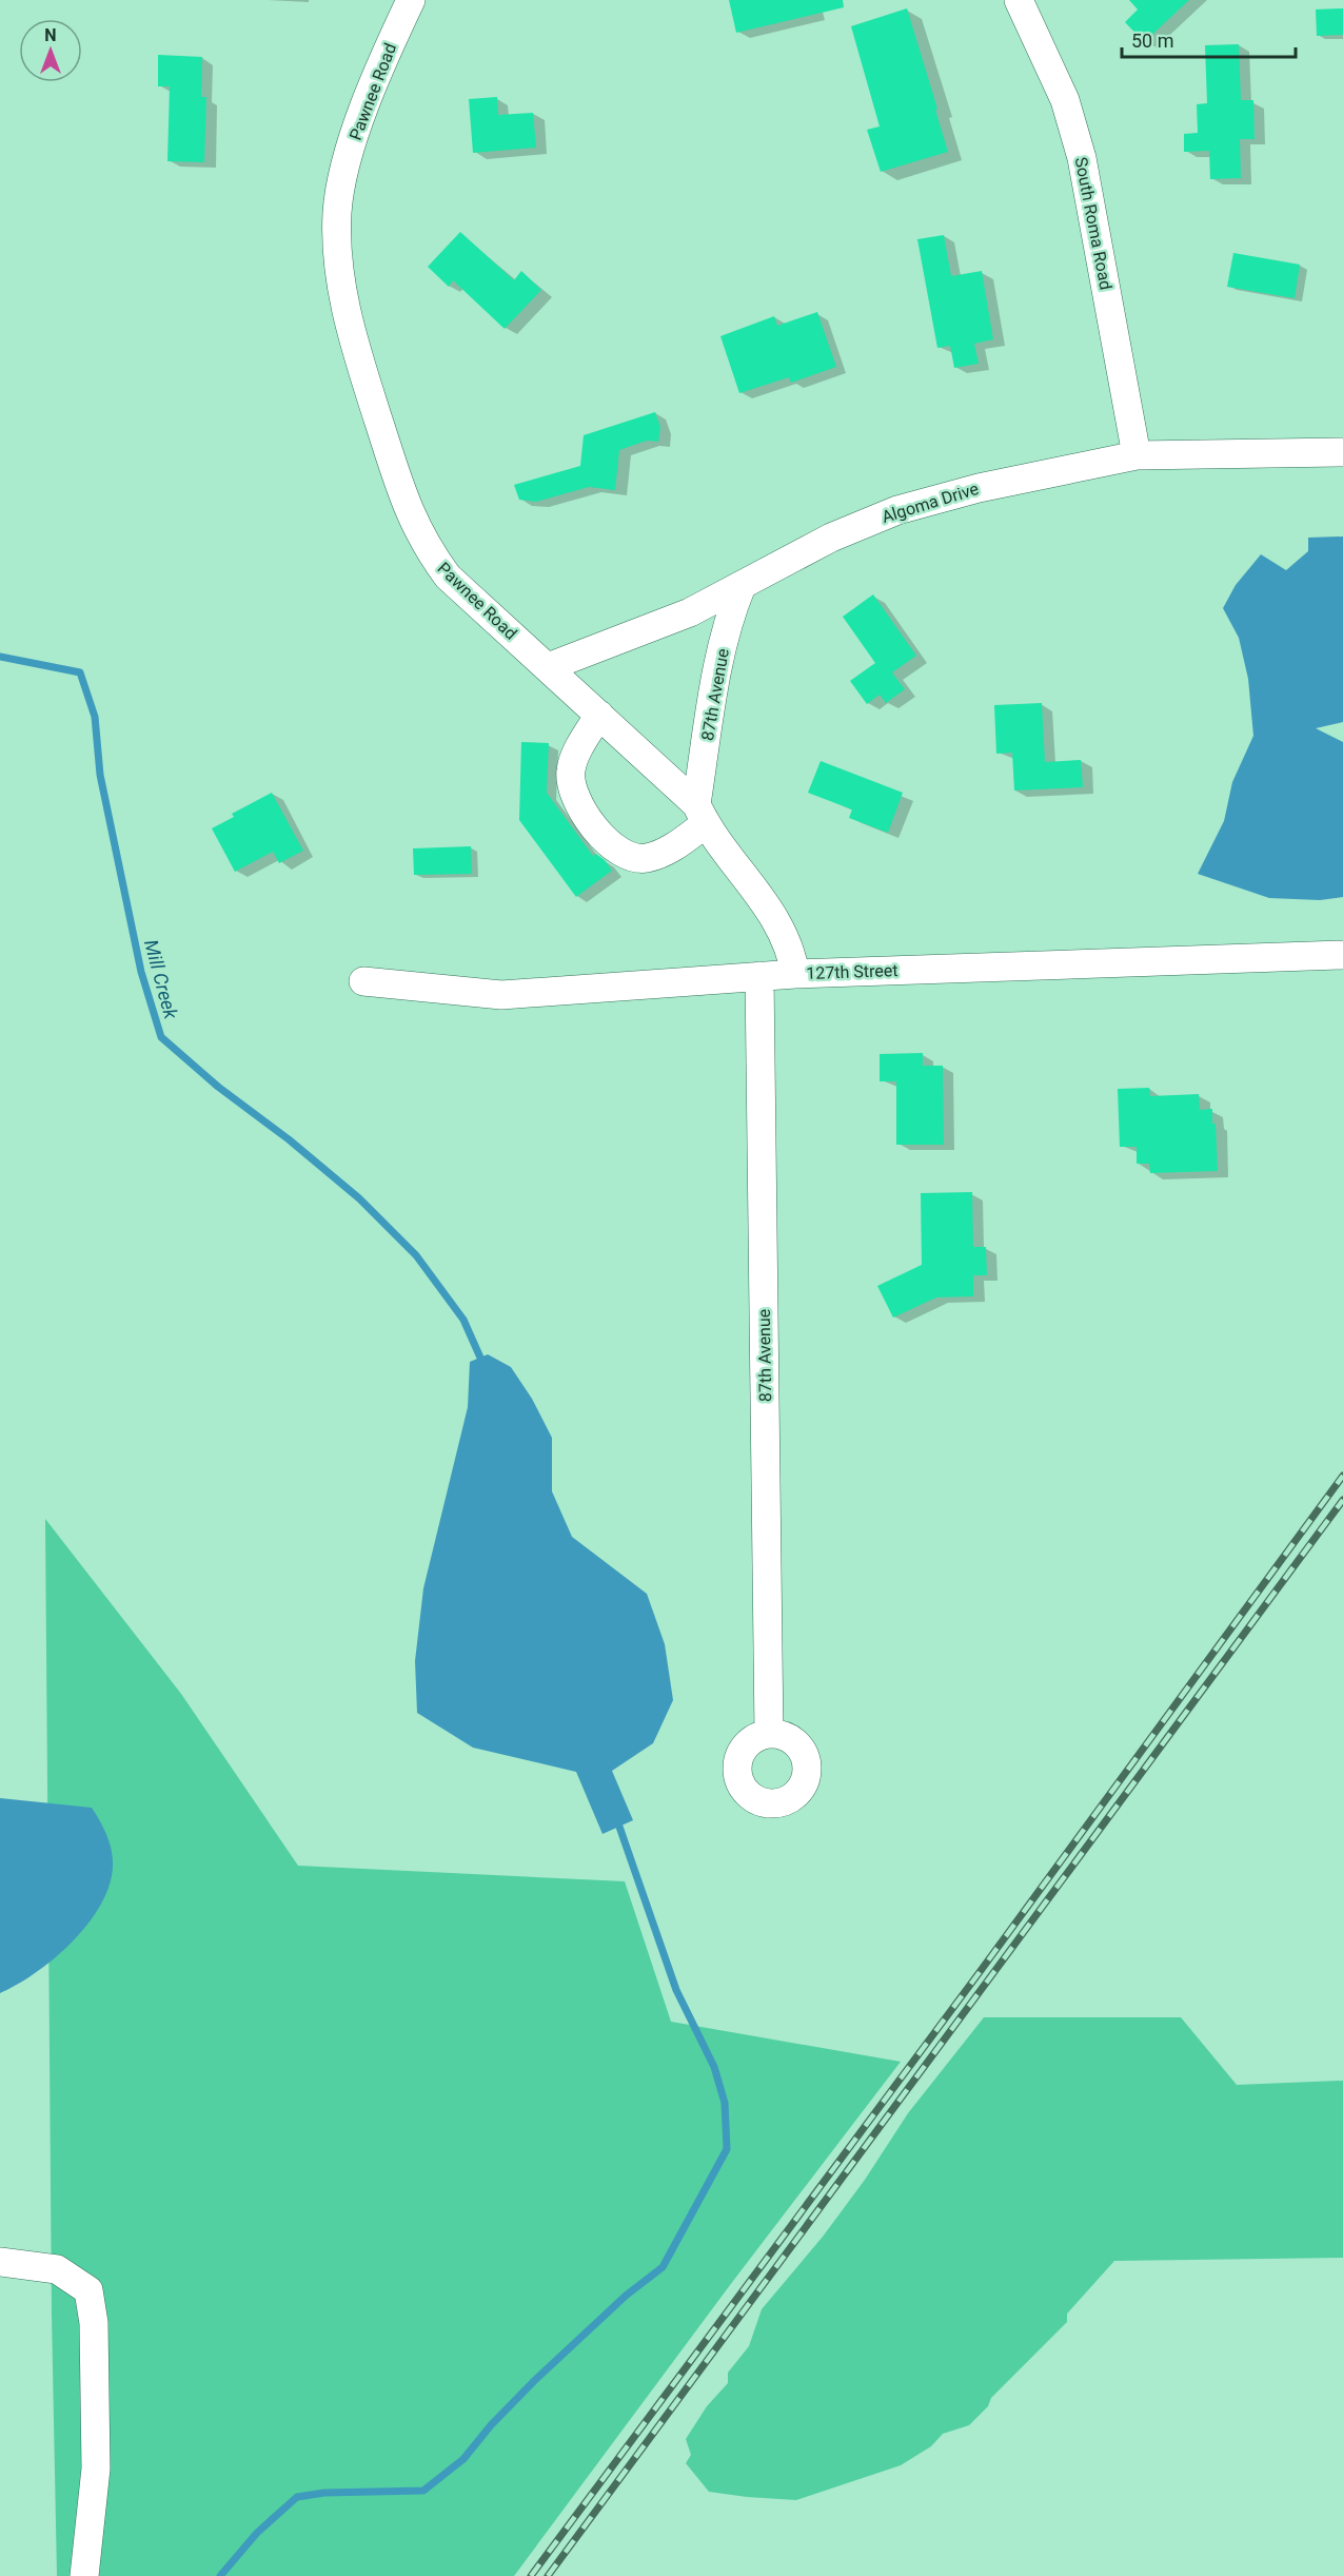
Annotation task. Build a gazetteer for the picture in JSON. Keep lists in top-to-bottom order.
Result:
{
  "streets": {
    "street": [
      "Pawnee Road",
      "South Roma Road",
      "Algoma Drive",
      "87th Avenue",
      "127th Street"
    ]
  },
  "crossings": [
    ["Pawnee Road", "Algoma Drive"],
    ["Pawnee Road", "87th Avenue"],
    ["Pawnee Road", "127th Street"],
    ["South Roma Road", "Algoma Drive"],
    ["Algoma Drive", "87th Avenue"],
    ["87th Avenue", "127th Street"]
  ],
  "water": ["Mill Creek"],
  "scale_bar": "50 m",
  "north": "top"
}
